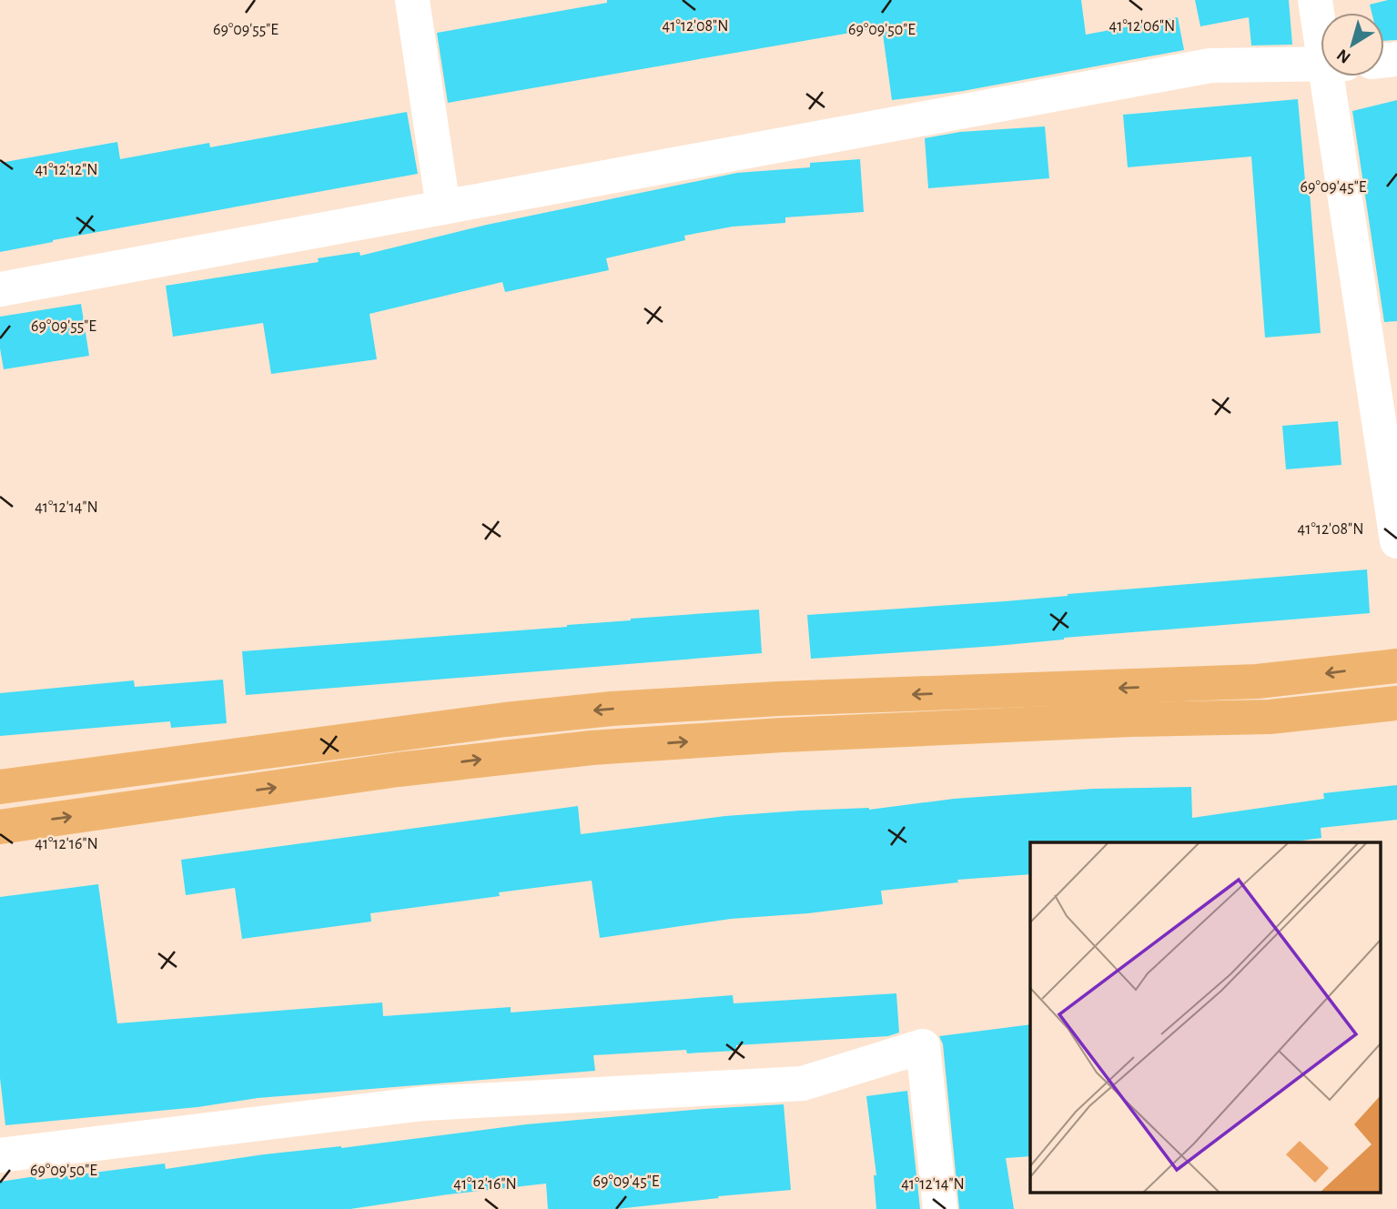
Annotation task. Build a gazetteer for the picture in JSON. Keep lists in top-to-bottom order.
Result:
{
  "north": "bottom left",
  "coordinates": [
    "41°12'08\"N",
    "41°12'06\"N",
    "69°09'55\"E",
    "69°09'50\"E",
    "41°12'12\"N",
    "69°09'45\"E",
    "41°12'14\"N",
    "41°12'16\"N"
  ]
}
